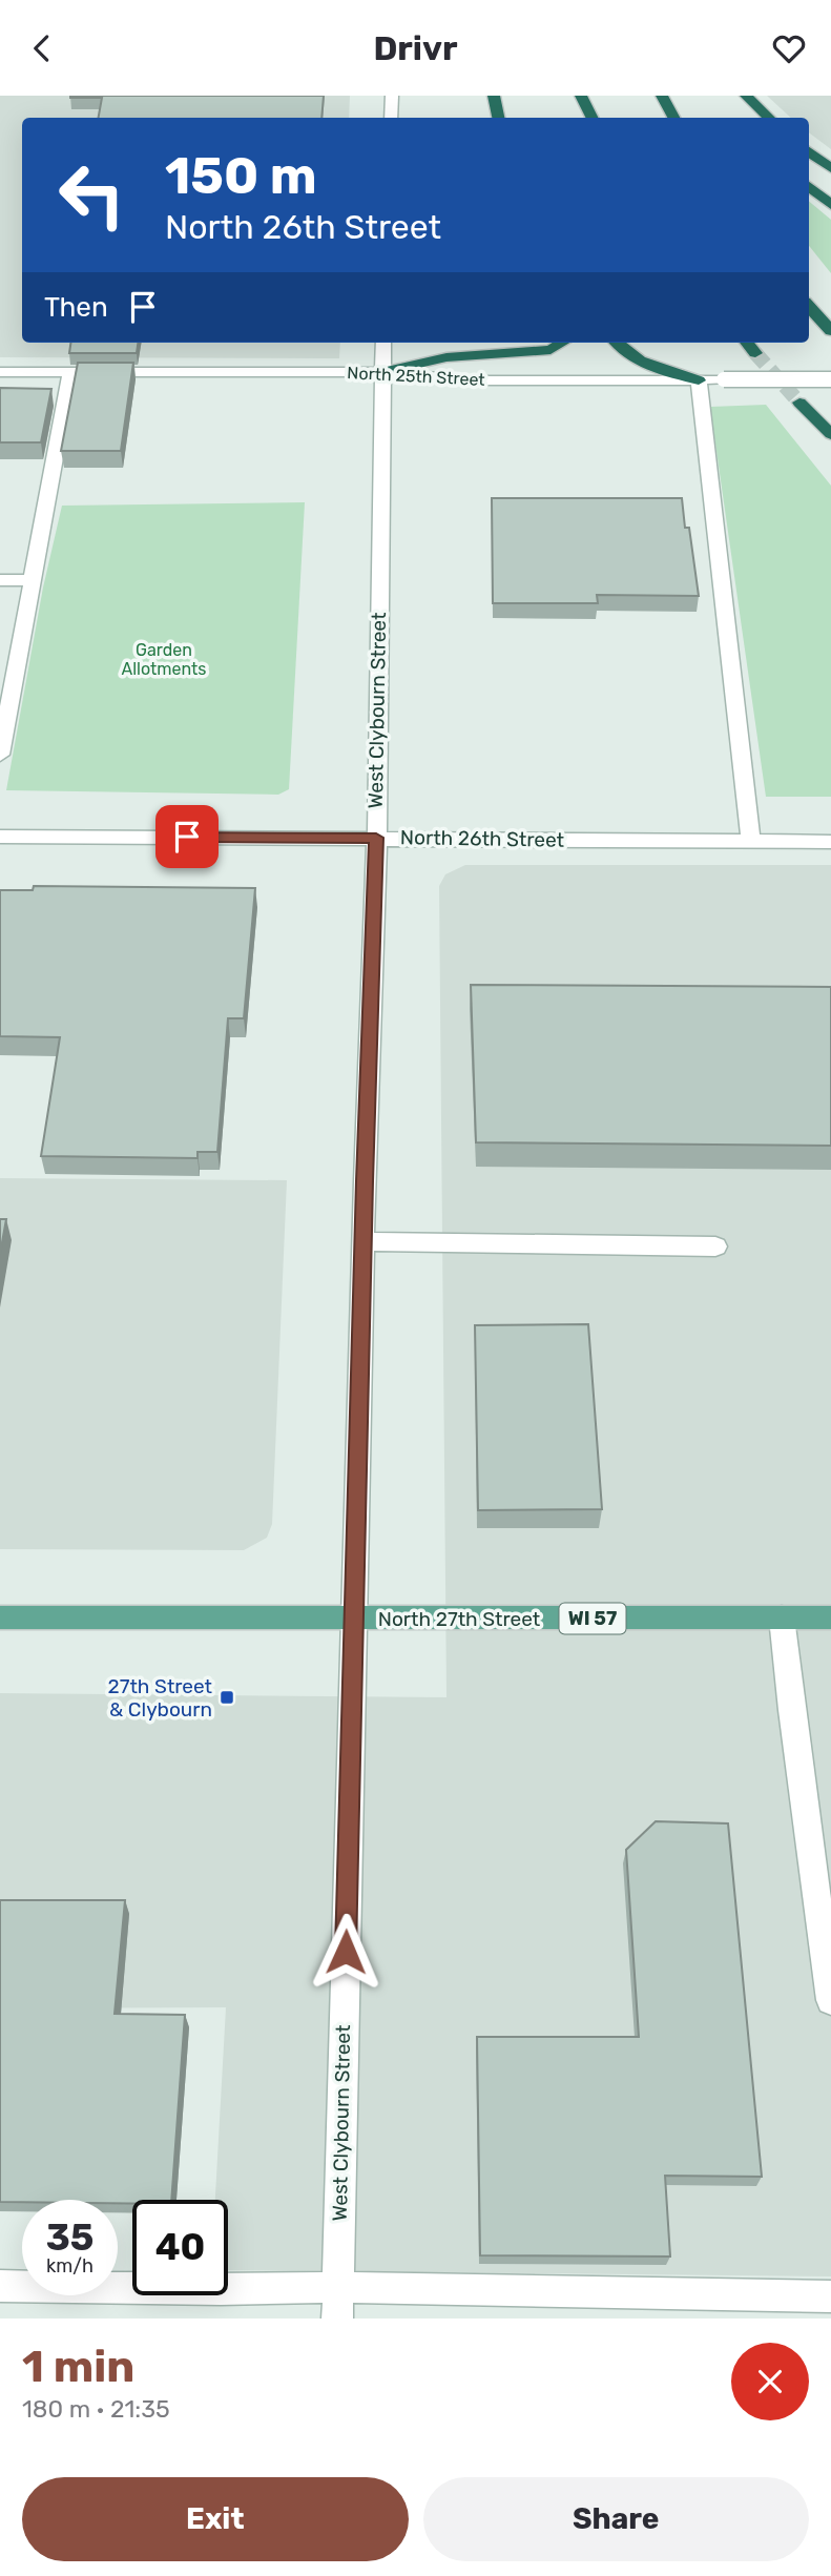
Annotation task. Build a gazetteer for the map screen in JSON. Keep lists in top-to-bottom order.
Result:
{
  "streets": {
    "main road": ["North 27th Street", "WI 57"],
    "street": ["North 25th Street", "West Clybourn Street", "North 26th Street"]
  },
  "crossings": [
    ["North 25th Street", "West Clybourn Street"],
    ["West Clybourn Street", "North 26th Street"],
    ["West Clybourn Street", "North 27th Street"]
  ],
  "parks": ["Garden Allotments"],
  "places": {
    "transit": ["27th Street & Clybourn"]
  },
  "page": {
    "header": "Drivr",
    "turn": ["150 m", "North 26th Street"],
    "then": "Then",
    "speed": "35 km/h",
    "limit": "40",
    "heading": ["1 min", "180 m · 21:35"],
    "buttons": ["Exit", "Share"]
  }
}
